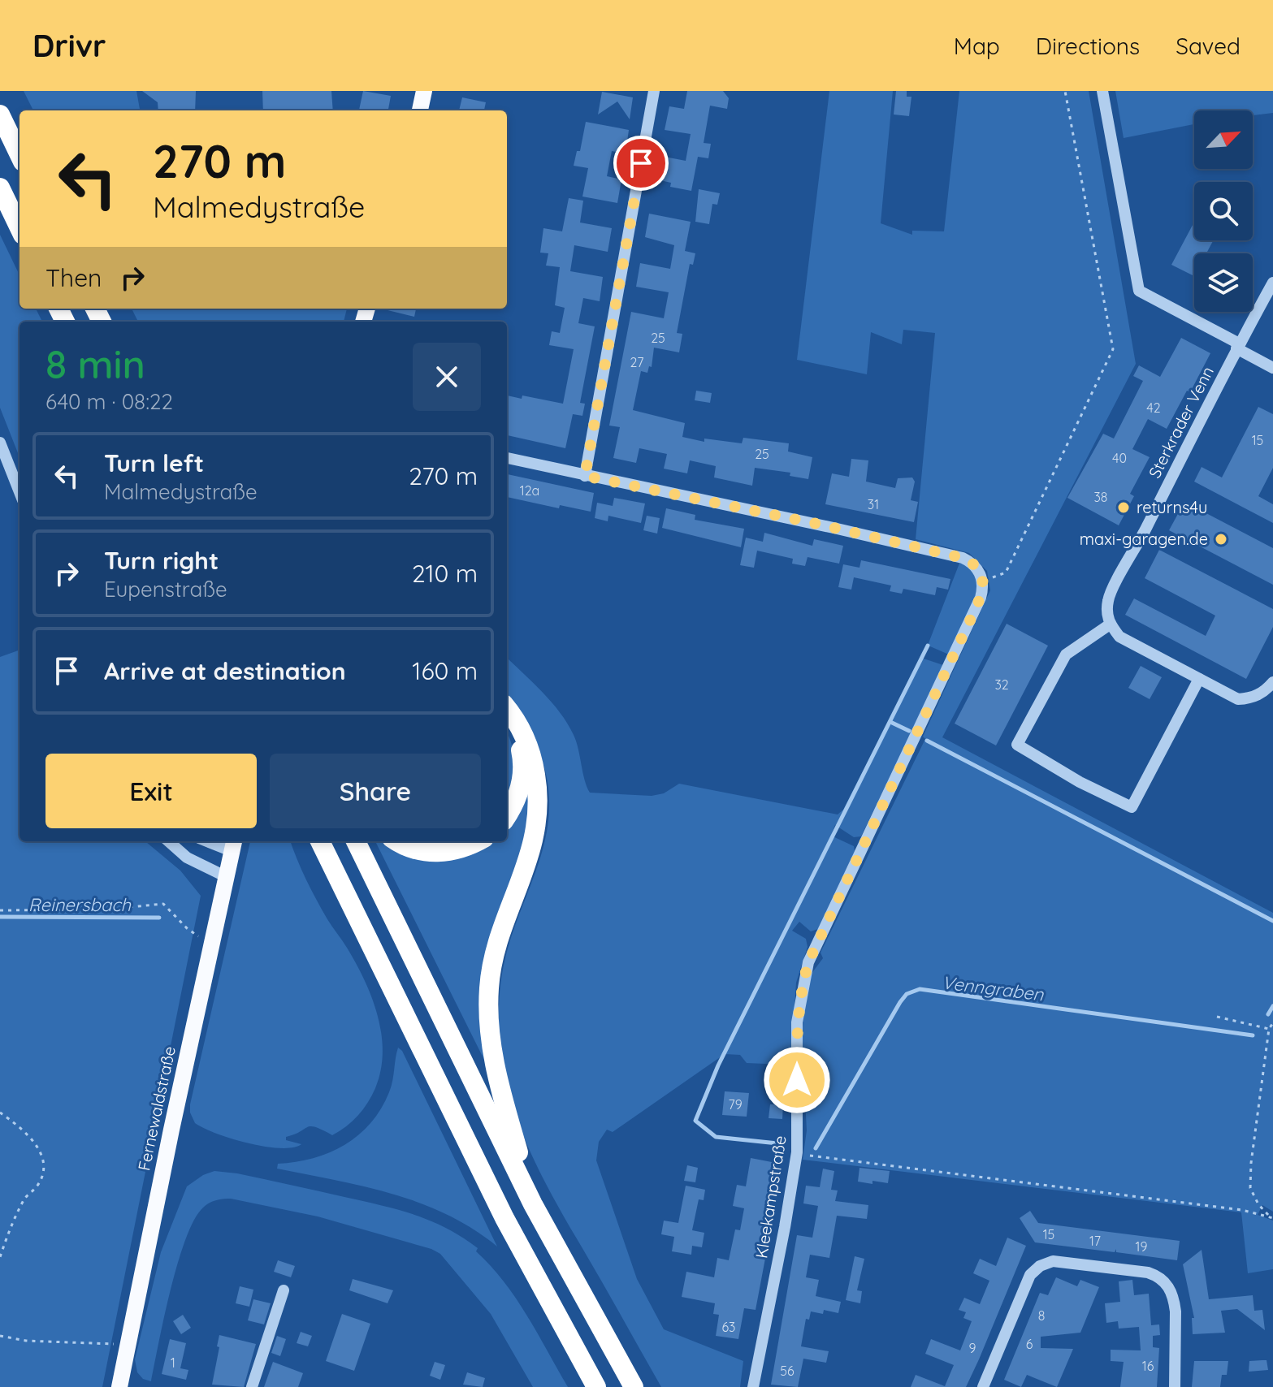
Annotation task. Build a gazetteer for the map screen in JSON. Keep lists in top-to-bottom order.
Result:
{
  "streets": {
    "main road": ["Fernewaldstraße"],
    "street": ["Sterkrader Venn", "Kleekampstraße"]
  },
  "water": ["Reinersbach", "Venngraben"],
  "places": ["returns4u", "maxi-garagen.de"],
  "house_numbers": [
    "25",
    "27",
    "42",
    "15",
    "25",
    "40",
    "12a",
    "38",
    "31",
    "32",
    "79",
    "15",
    "17",
    "19",
    "8",
    "63",
    "6",
    "9",
    "1",
    "16",
    "56"
  ],
  "north": "top right",
  "page": {
    "header": "Drivr",
    "nav": ["Map", "Directions", "Saved"],
    "turn": ["270 m", "Malmedystraße"],
    "then": "Then",
    "heading": ["8 min", "640 m · 08:22"],
    "list": [
      {
        "name": "Turn left",
        "note": "Malmedystraße",
        "value": "270 m"
      },
      {
        "name": "Turn right",
        "note": "Eupenstraße",
        "value": "210 m"
      },
      {
        "name": "Arrive at destination",
        "value": "160 m"
      }
    ],
    "buttons": ["Exit", "Share"]
  }
}
